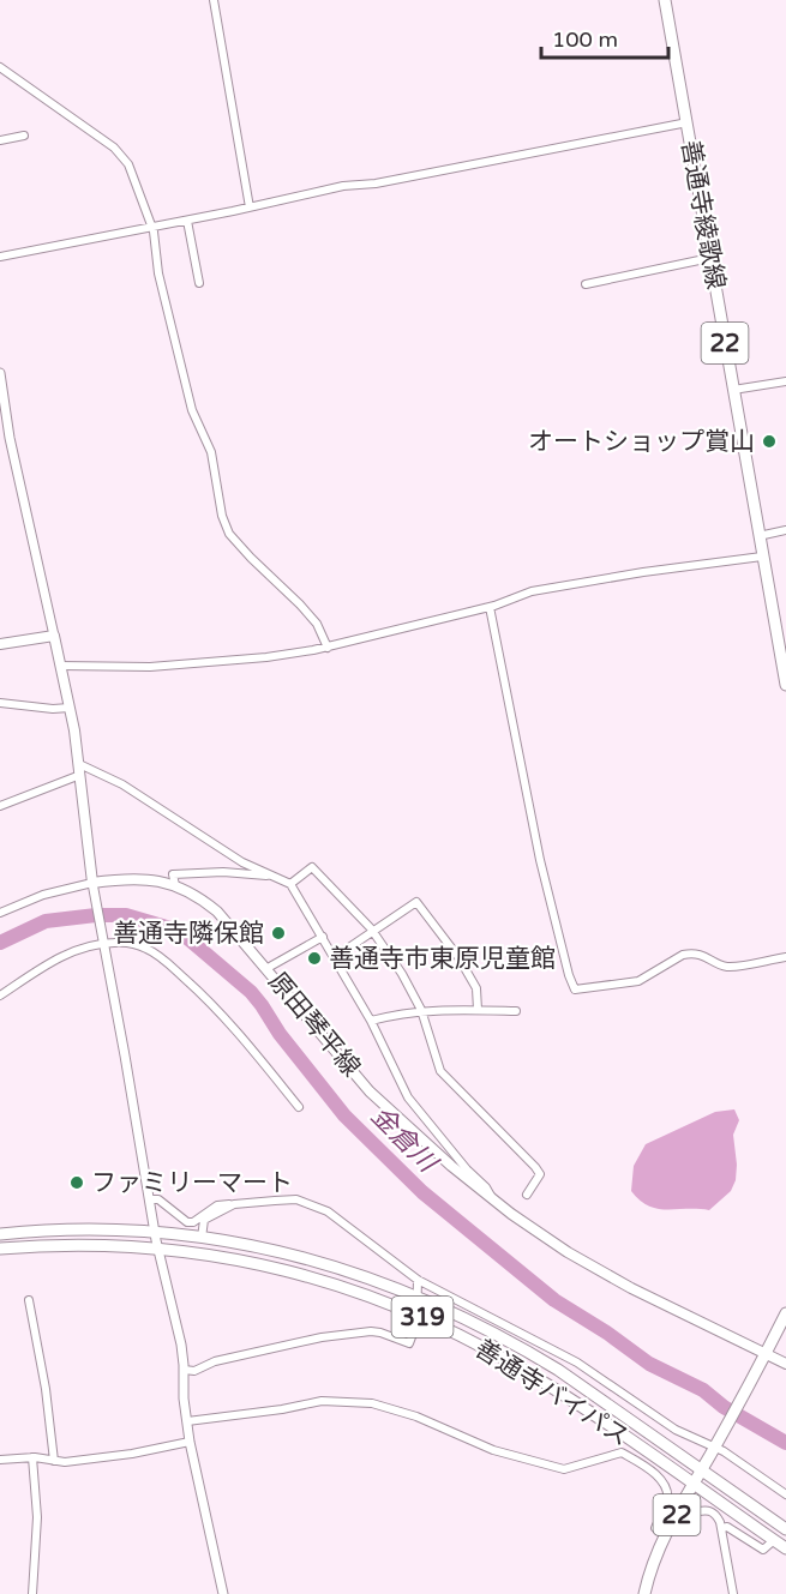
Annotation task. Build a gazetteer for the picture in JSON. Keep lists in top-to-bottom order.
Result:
{
  "streets": {
    "main road": [
      "善通寺綾歌線",
      "22",
      "原田琴平線",
      "319",
      "善通寺バイパス"
    ]
  },
  "crossings": [
    ["22", "原田琴平線"],
    ["22", "善通寺バイパス"]
  ],
  "water": ["金倉川"],
  "places": [
    "オートショップ賞山",
    "善通寺隣保館",
    "善通寺市東原児童館",
    "ファミリーマート"
  ],
  "scale_bar": "100 m"
}
